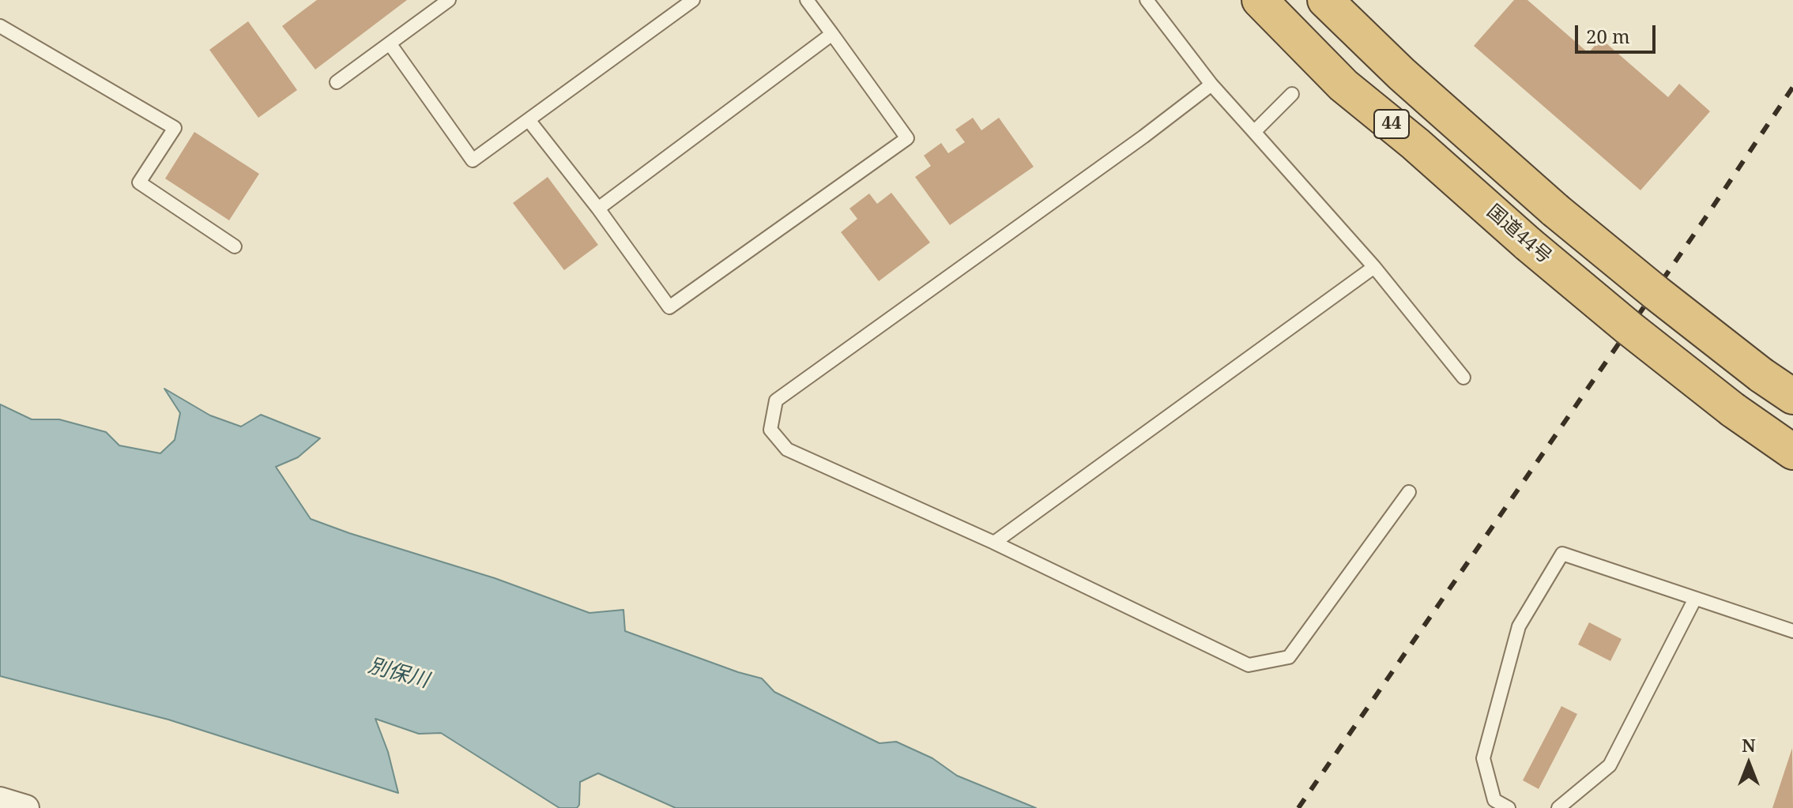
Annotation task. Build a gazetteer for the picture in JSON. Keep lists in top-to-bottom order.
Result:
{
  "streets": {
    "highway": ["44", "国道44号"]
  },
  "water": ["別保川"],
  "scale_bar": "20 m",
  "north": "top"
}
